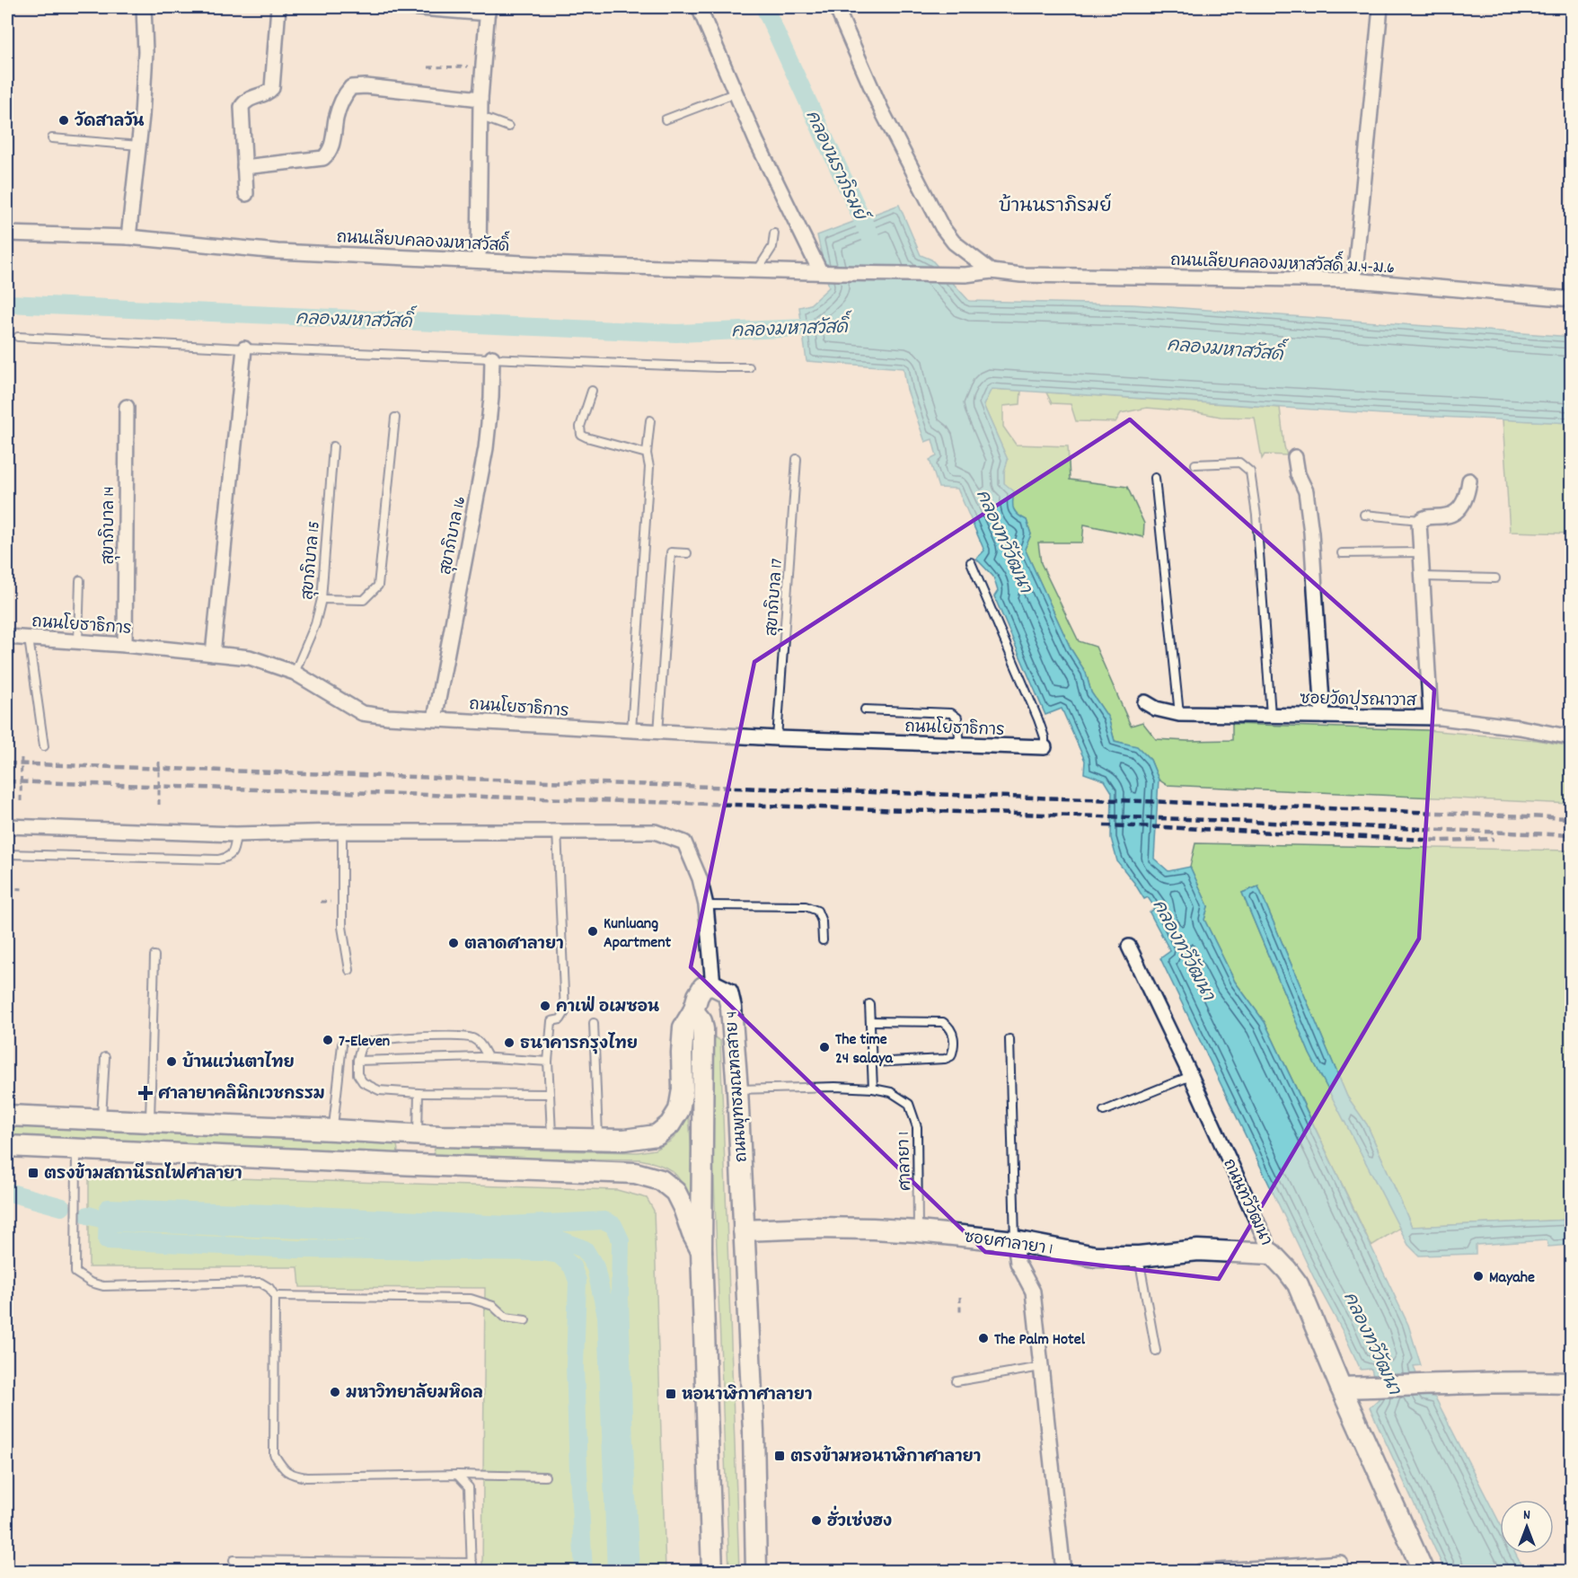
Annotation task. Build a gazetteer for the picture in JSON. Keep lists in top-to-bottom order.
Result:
{
  "streets": {
    "main road": ["ถนนพุทธมณฑลสาย 4", "ถนนทวีวัฒนา", "ซอยศาลายา 1"],
    "street": [
      "ถนนเลียบคลองมหาสวัสดิ์",
      "ถนนเลียบคลองมหาสวัสดิ์ ม.4-ม.6",
      "สุขาภิบาล 14",
      "สุขาภิบาล 16",
      "ถนนโยธาธิการ",
      "ซอยวัดปุรณาวาส"
    ],
    "lane": ["สุขาภิบาล 15", "สุขาภิบาล 17", "ศาลายา 1"]
  },
  "crossings": [
    ["ถนนเลียบคลองมหาสวัสดิ์", "ถนนเลียบคลองมหาสวัสดิ์ ม.4-ม.6"],
    ["สุขาภิบาล 14", "ถนนโยธาธิการ"],
    ["สุขาภิบาล 16", "ถนนโยธาธิการ"],
    ["สุขาภิบาล 15", "ถนนโยธาธิการ"],
    ["สุขาภิบาล 17", "ถนนโยธาธิการ"],
    ["ถนนพุทธมณฑลสาย 4", "ศาลายา 1"],
    ["ถนนพุทธมณฑลสาย 4", "ซอยศาลายา 1"],
    ["ศาลายา 1", "ซอยศาลายา 1"],
    ["ถนนทวีวัฒนา", "ซอยศาลายา 1"]
  ],
  "districts": ["บ้านนราภิรมย์"],
  "water": ["คลองนราภิรมย์", "คลองมหาสวัสดิ์", "คลองทวีวัฒนา"],
  "places": {
    "other": [
      "วัดสาลวัน",
      "Kunluang Apartment",
      "ตลาดศาลายา",
      "คาเฟ่ อเมซอน",
      "7-Eleven",
      "ธนาคารกรุงไทย",
      "The time 24 salaya",
      "บ้านแว่นตาไทย",
      "Mayahe",
      "The Palm Hotel",
      "มหาวิทยาลัยมหิดล",
      "ฮั่วเซ่งฮง"
    ],
    "health": ["ศาลายาคลินิกเวชกรรม"],
    "transit": ["ตรงข้ามสถานีรถไฟศาลายา", "หอนาฬิกาศาลายา", "ตรงข้ามหอนาฬิกาศาลายา"]
  },
  "north": "top"
}
